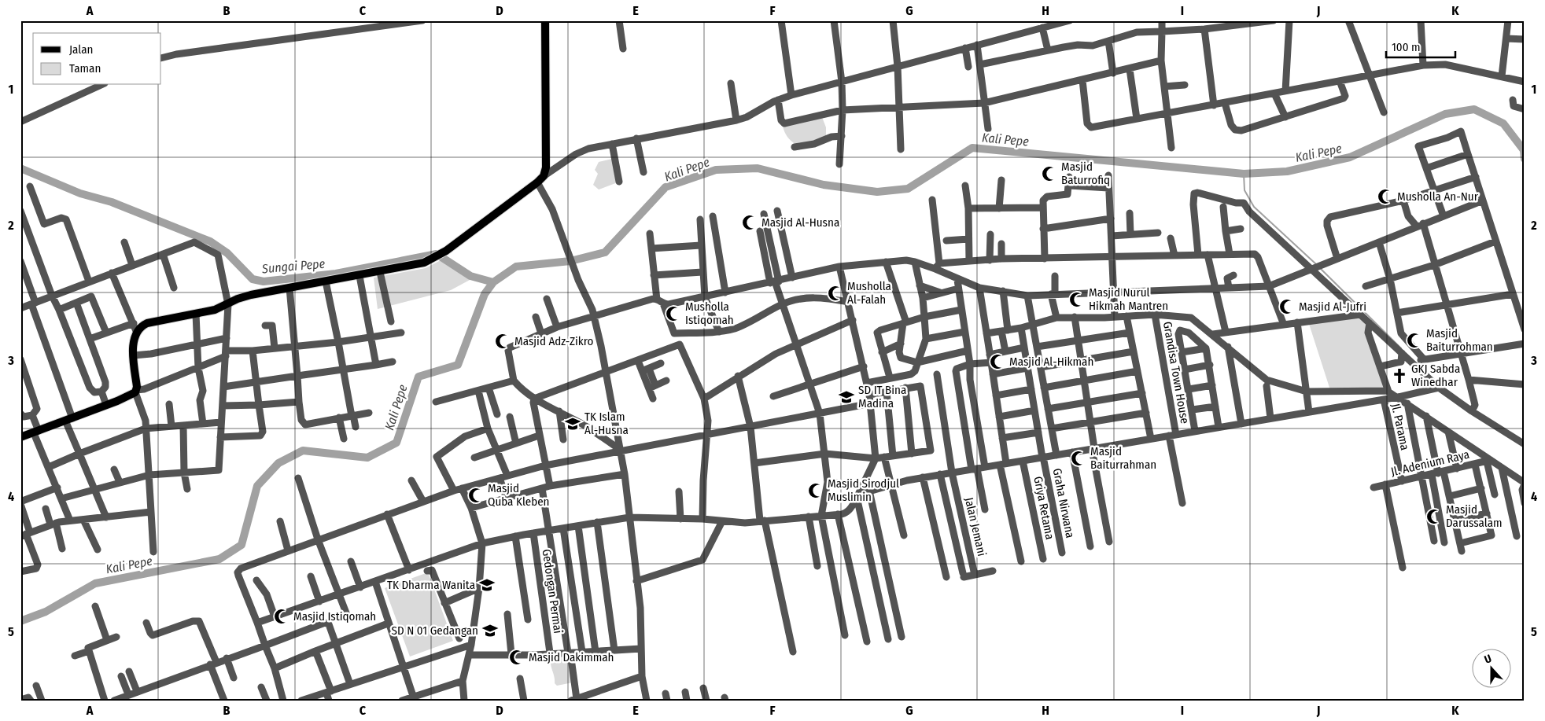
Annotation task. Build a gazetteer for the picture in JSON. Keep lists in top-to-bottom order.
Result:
{
  "streets": {
    "street": [
      "Grandisa Town House",
      "Jl. Parama",
      "Jl. Adenium Raya",
      "Graha Nirwana",
      "Griya Retama",
      "Jalan Jemani",
      "Gedongan Permai"
    ]
  },
  "crossings": [
    ["Jl. Parama", "Jl. Adenium Raya"]
  ],
  "water": ["Kali Pepe", "Sungai Pepe"],
  "places": {
    "mosque": [
      "Masjid Baturrofiq",
      "Musholla An-Nur",
      "Masjid Al-Husna",
      "Musholla Al-Falah",
      "Masjid Nurul Hikmah Mantren",
      "Masjid Al-Jufri",
      "Musholla Istiqomah",
      "Masjid Baiturrohman",
      "Masjid Adz-Zikro",
      "Masjid Al-Hikmah",
      "Masjid Baiturrahman",
      "Masjid Sirodjul Muslimin",
      "Masjid Quba Kleben",
      "Masjid Darussalam",
      "Masjid Istiqomah",
      "Masjid Dakimmah"
    ],
    "church": ["GKJ Sabda Winedhar"],
    "school or university": [
      "SD IT Bina Madina",
      "TK Islam Al-Husna",
      "TK Dharma Wanita",
      "SD N 01 Gedangan"
    ]
  },
  "legend": ["Jalan", "Taman"],
  "scale_bar": "100 m",
  "north": "top",
  "grid": {
    "columns": [
      "A",
      "B",
      "C",
      "D",
      "E",
      "F",
      "G",
      "H",
      "I",
      "J",
      "K"
    ],
    "rows": [
      "1",
      "2",
      "3",
      "4",
      "5"
    ]
  }
}
